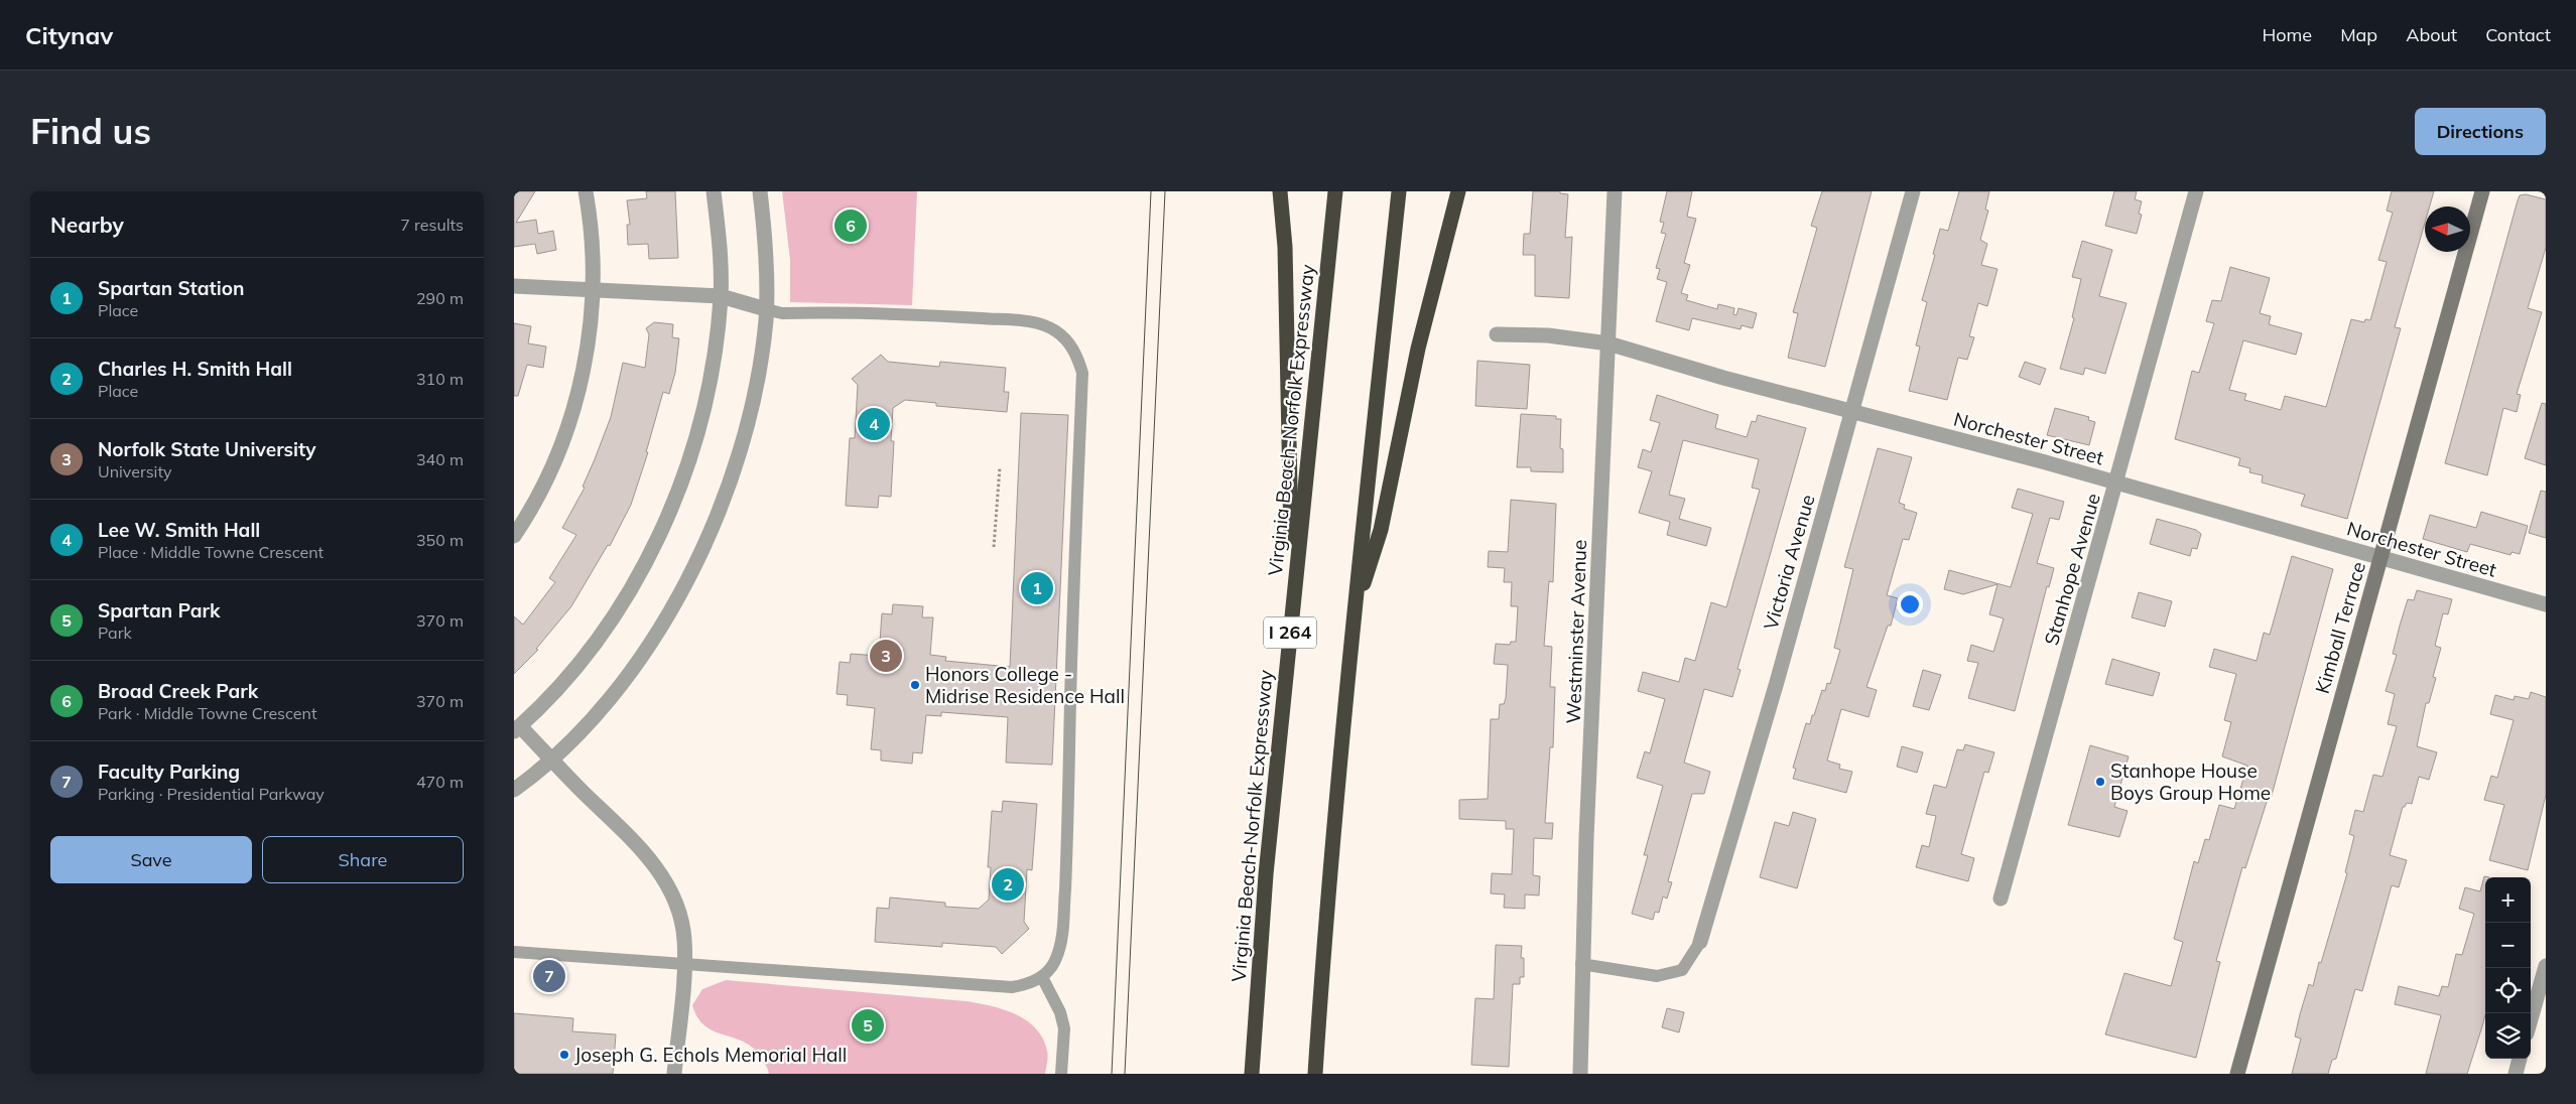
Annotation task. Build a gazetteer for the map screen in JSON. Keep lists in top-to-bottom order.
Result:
{
  "streets": {
    "highway": ["Virginia Beach-Norfolk Expressway", "I 264"],
    "street": [
      "Norchester Street",
      "Victoria Avenue",
      "Stanhope Avenue",
      "Kimball Terrace",
      "Westminster Avenue"
    ]
  },
  "crossings": [
    ["Norchester Street", "Victoria Avenue"],
    ["Norchester Street", "Stanhope Avenue"],
    ["Norchester Street", "Kimball Terrace"],
    ["Norchester Street", "Westminster Avenue"]
  ],
  "places": ["Honors College - Midrise Residence Hall", "Stanhope House Boys Group Home", "Joseph G. Echols Memorial Hall"],
  "north": "left",
  "page": {
    "header": "Citynav",
    "nav": [
      "Home",
      "Map",
      "About",
      "Contact"
    ],
    "buttons": [
      "Directions",
      ["Save", "Share"]
    ],
    "title": "Find us",
    "heading": ["Nearby", "7 results"],
    "pins": [
      "6",
      "4",
      "1",
      "3",
      "2",
      "7",
      "5"
    ],
    "list": [
      {
        "mark": "1",
        "name": "Spartan Station",
        "note": "Place",
        "value": "290 m"
      },
      {
        "mark": "2",
        "name": "Charles H. Smith Hall",
        "note": "Place",
        "value": "310 m"
      },
      {
        "mark": "3",
        "name": "Norfolk State University",
        "note": "University",
        "value": "340 m"
      },
      {
        "mark": "4",
        "name": "Lee W. Smith Hall",
        "note": "Place · Middle Towne Crescent",
        "value": "350 m"
      },
      {
        "mark": "5",
        "name": "Spartan Park",
        "note": "Park",
        "value": "370 m"
      },
      {
        "mark": "6",
        "name": "Broad Creek Park",
        "note": "Park · Middle Towne Crescent",
        "value": "370 m"
      },
      {
        "mark": "7",
        "name": "Faculty Parking",
        "note": "Parking · Presidential Parkway",
        "value": "470 m"
      }
    ],
    "map_buttons": ["+", "−"]
  }
}
